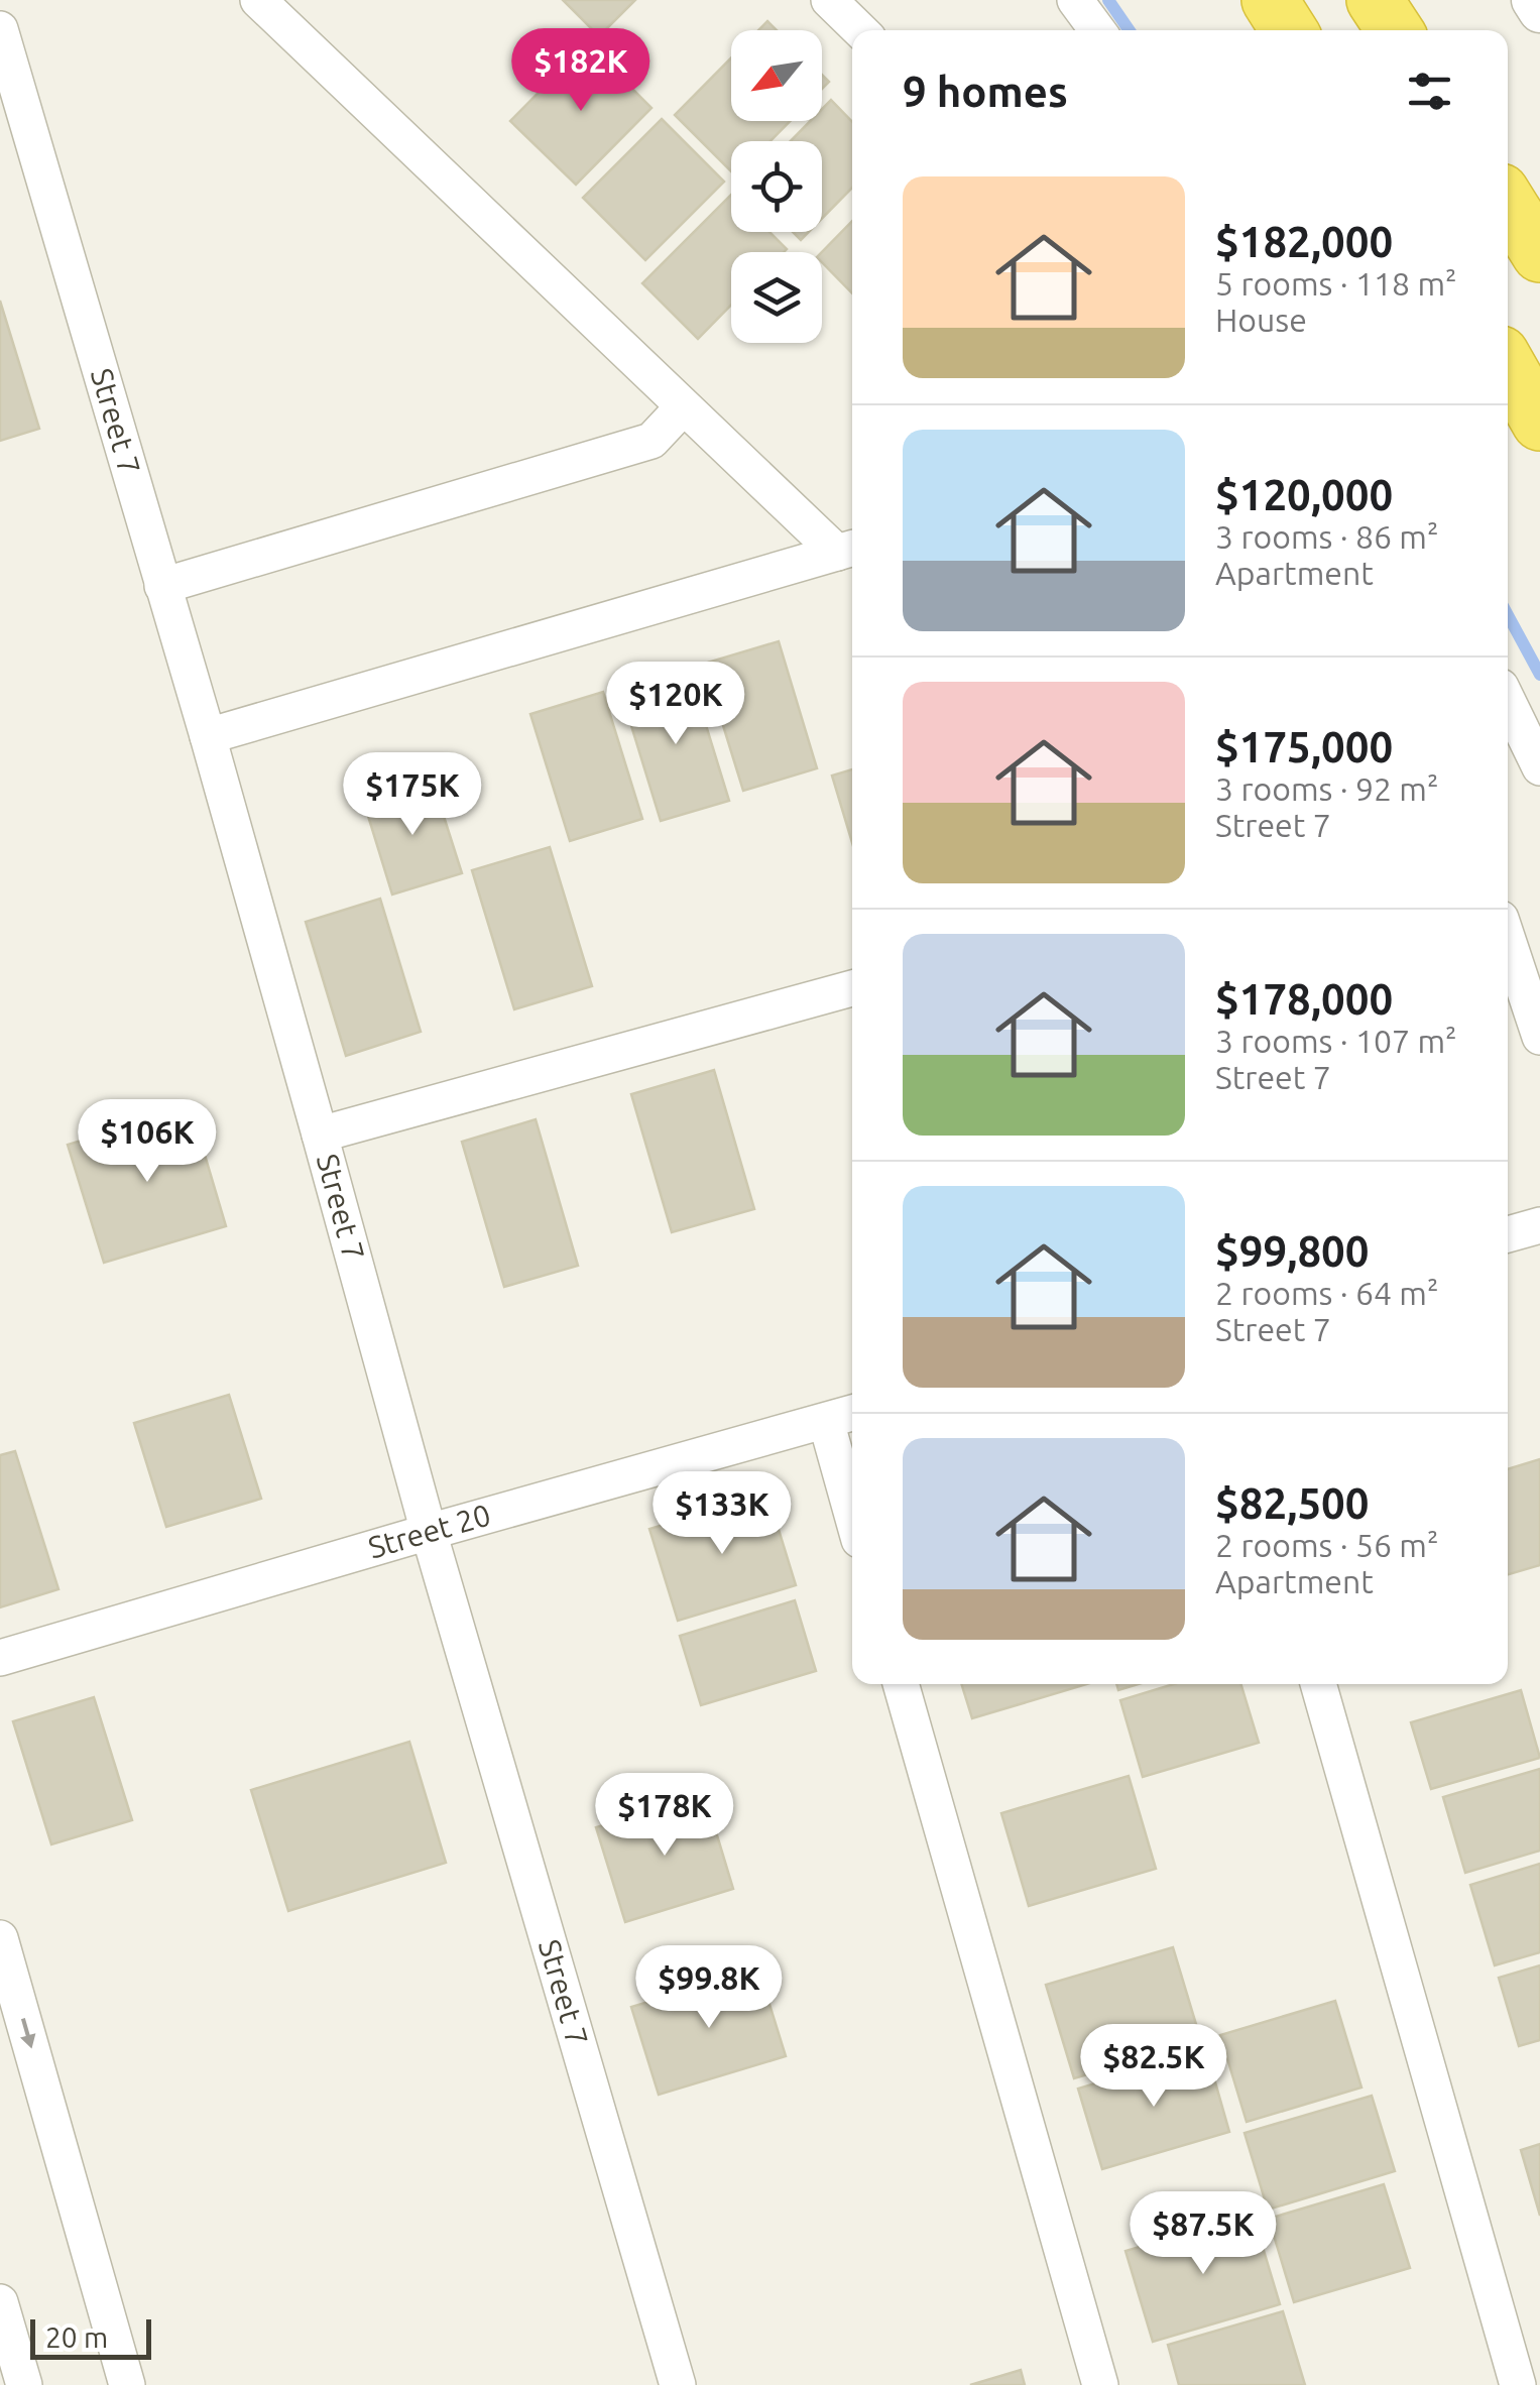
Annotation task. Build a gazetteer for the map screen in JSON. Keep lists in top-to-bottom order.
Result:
{
  "streets": {
    "street": ["Street 7", "Street 20"]
  },
  "crossings": [
    ["Street 7", "Street 20"]
  ],
  "scale_bar": "20 m",
  "north": "bottom left",
  "page": {
    "price": [
      "$182K",
      "$120K",
      "$175K",
      "$106K",
      "$133K",
      "$178K",
      "$99.8K",
      "$82.5K",
      "$87.5K"
    ],
    "heading": "9 homes",
    "list": [
      {
        "name": "$182,000",
        "note": "5 rooms · 118 m² · House"
      },
      {
        "name": "$120,000",
        "note": "3 rooms · 86 m² · Apartment"
      },
      {
        "name": "$175,000",
        "note": "3 rooms · 92 m² · Street 7"
      },
      {
        "name": "$178,000",
        "note": "3 rooms · 107 m² · Street 7"
      },
      {
        "name": "$99,800",
        "note": "2 rooms · 64 m² · Street 7"
      },
      {
        "name": "$82,500",
        "note": "2 rooms · 56 m² · Apartment"
      }
    ],
    "scale": "20 m"
  }
}
